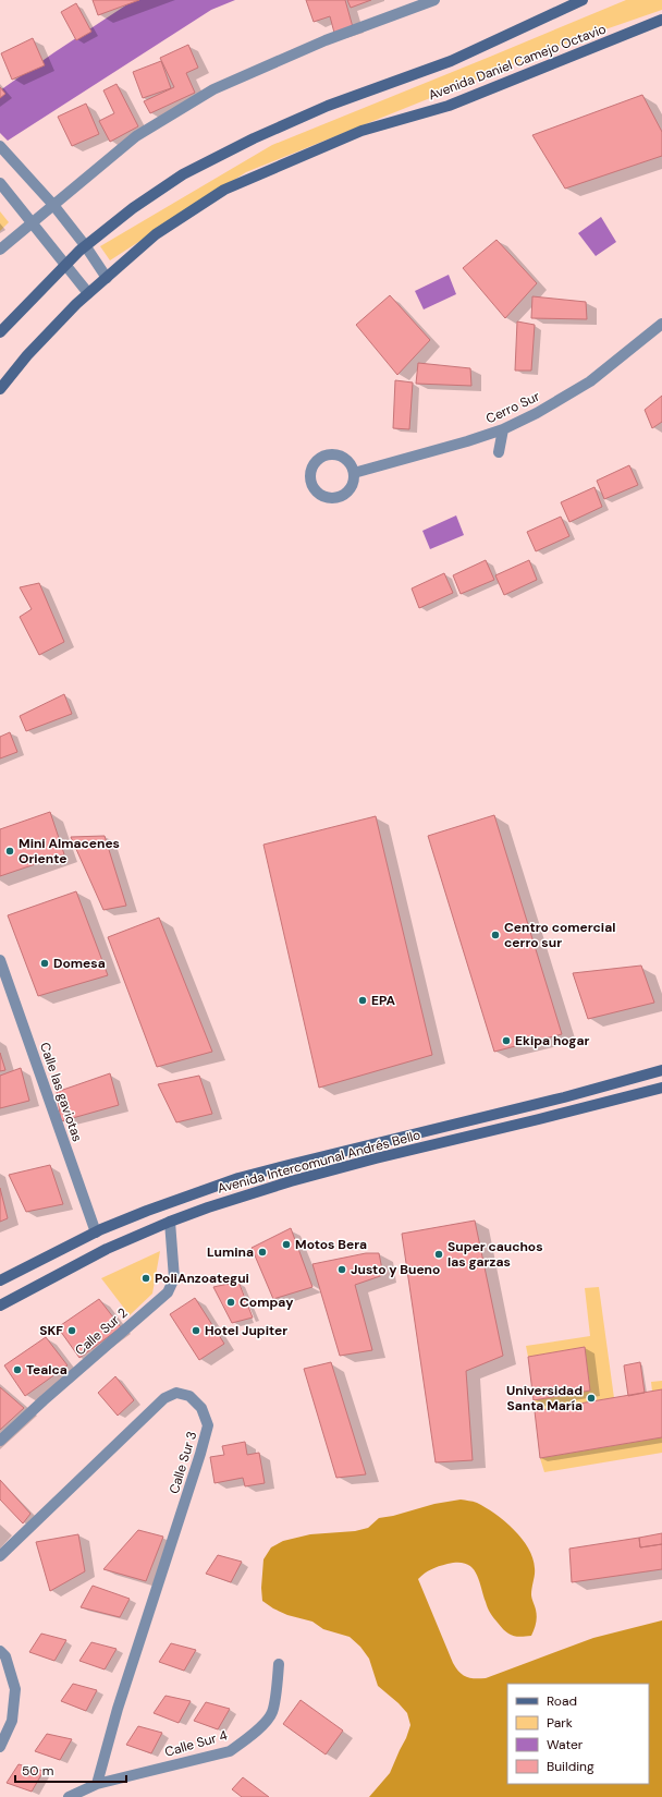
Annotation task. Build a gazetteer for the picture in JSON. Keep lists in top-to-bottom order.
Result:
{
  "streets": {
    "main road": ["Avenida Daniel Camejo Octavio", "Avenida Intercomunal Andrés Bello"],
    "street": [
      "Cerro Sur",
      "Calle las gaviotas",
      "Calle Sur 2",
      "Calle Sur 3",
      "Calle Sur 4"
    ]
  },
  "crossings": [
    ["Calle las gaviotas", "Avenida Intercomunal Andrés Bello"],
    ["Avenida Intercomunal Andrés Bello", "Calle Sur 2"],
    ["Calle Sur 3", "Calle Sur 4"]
  ],
  "places": [
    "Mini Almacenes Oriente",
    "Centro comercial cerro sur",
    "Domesa",
    "EPA",
    "Ekipa hogar",
    "Motos Bera",
    "Lumina",
    "Super cauchos las garzas",
    "Justo y Bueno",
    "PoliAnzoategui",
    "Compay",
    "SKF",
    "Hotel Jupiter",
    "Tealca",
    "Universidad Santa María"
  ],
  "legend": [
    "Road",
    "Park",
    "Water",
    "Building"
  ],
  "scale_bar": "50 m"
}
